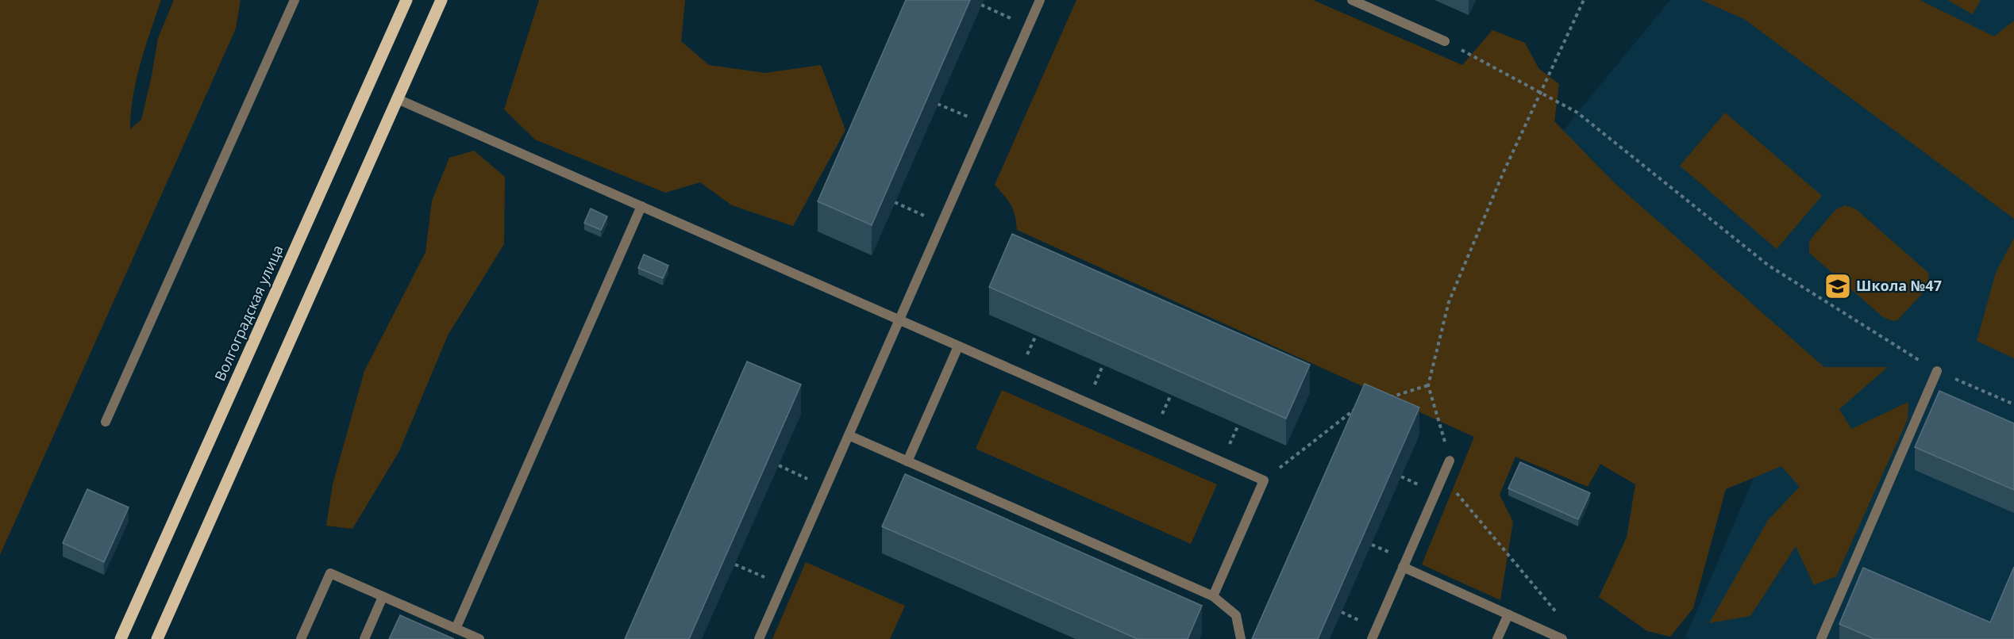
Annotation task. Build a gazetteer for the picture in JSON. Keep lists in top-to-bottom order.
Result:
{
  "streets": {
    "main road": ["Волгоградская улица"]
  },
  "places": {
    "school or university": ["Школа №47"]
  }
}
